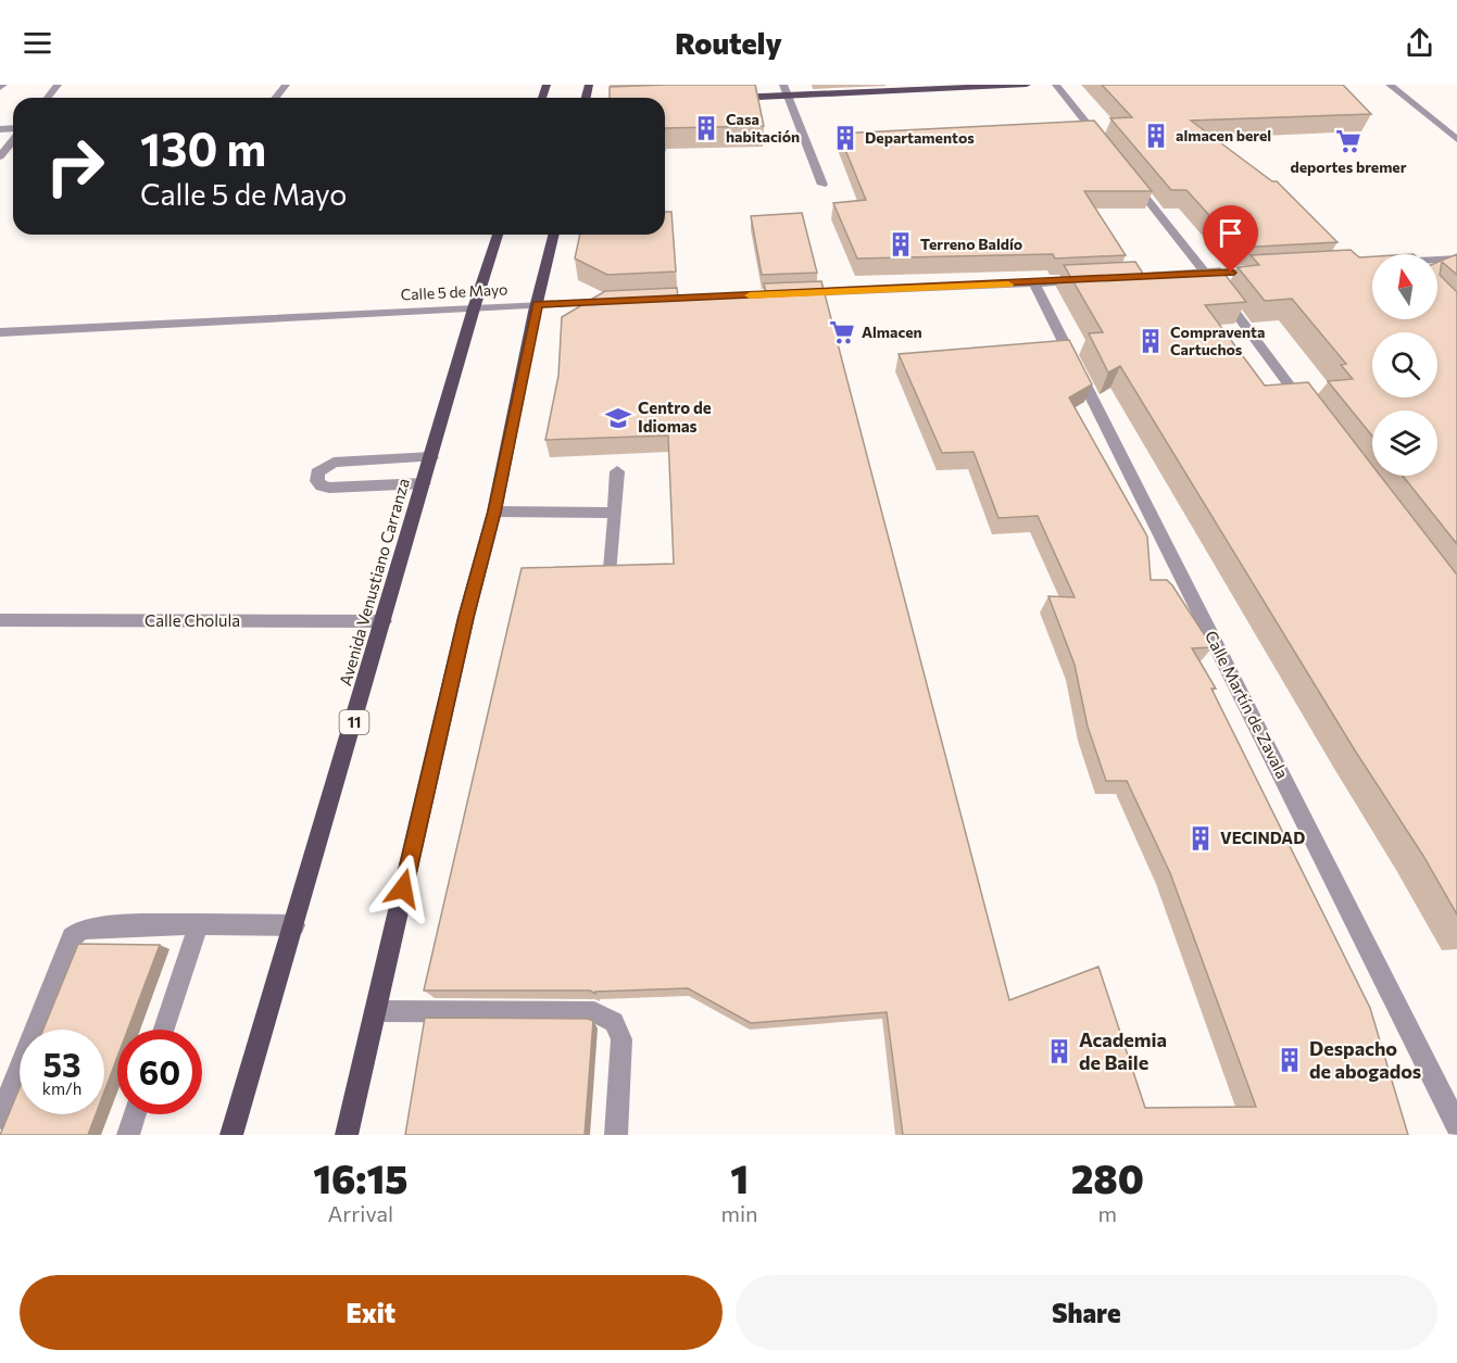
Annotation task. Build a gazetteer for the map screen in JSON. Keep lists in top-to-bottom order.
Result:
{
  "streets": {
    "main road": ["Avenida Venustiano Carranza", "11"],
    "street": ["Calle 5 de Mayo", "Calle Cholula", "Calle Martín de Zavala"]
  },
  "crossings": [
    ["Calle 5 de Mayo", "Avenida Venustiano Carranza"],
    ["Avenida Venustiano Carranza", "Calle Cholula"]
  ],
  "places": {
    "building": [
      "Casa habitación",
      "almacen berel",
      "Departamentos",
      "Terreno Baldío",
      "Compraventa Cartuchos",
      "VECINDAD",
      "Academia de Baile",
      "Despacho de abogados"
    ],
    "supermarket": ["deportes bremer", "Almacen"],
    "school or university": ["Centro de Idiomas"]
  },
  "north": "top",
  "page": {
    "header": "Routely",
    "turn": ["130 m", "Calle 5 de Mayo"],
    "speed": "53 km/h",
    "limit": "60",
    "eta": [
      "16:15",
      "Arrival",
      "1",
      "min",
      "280",
      "m"
    ],
    "buttons": ["Exit", "Share"]
  }
}
